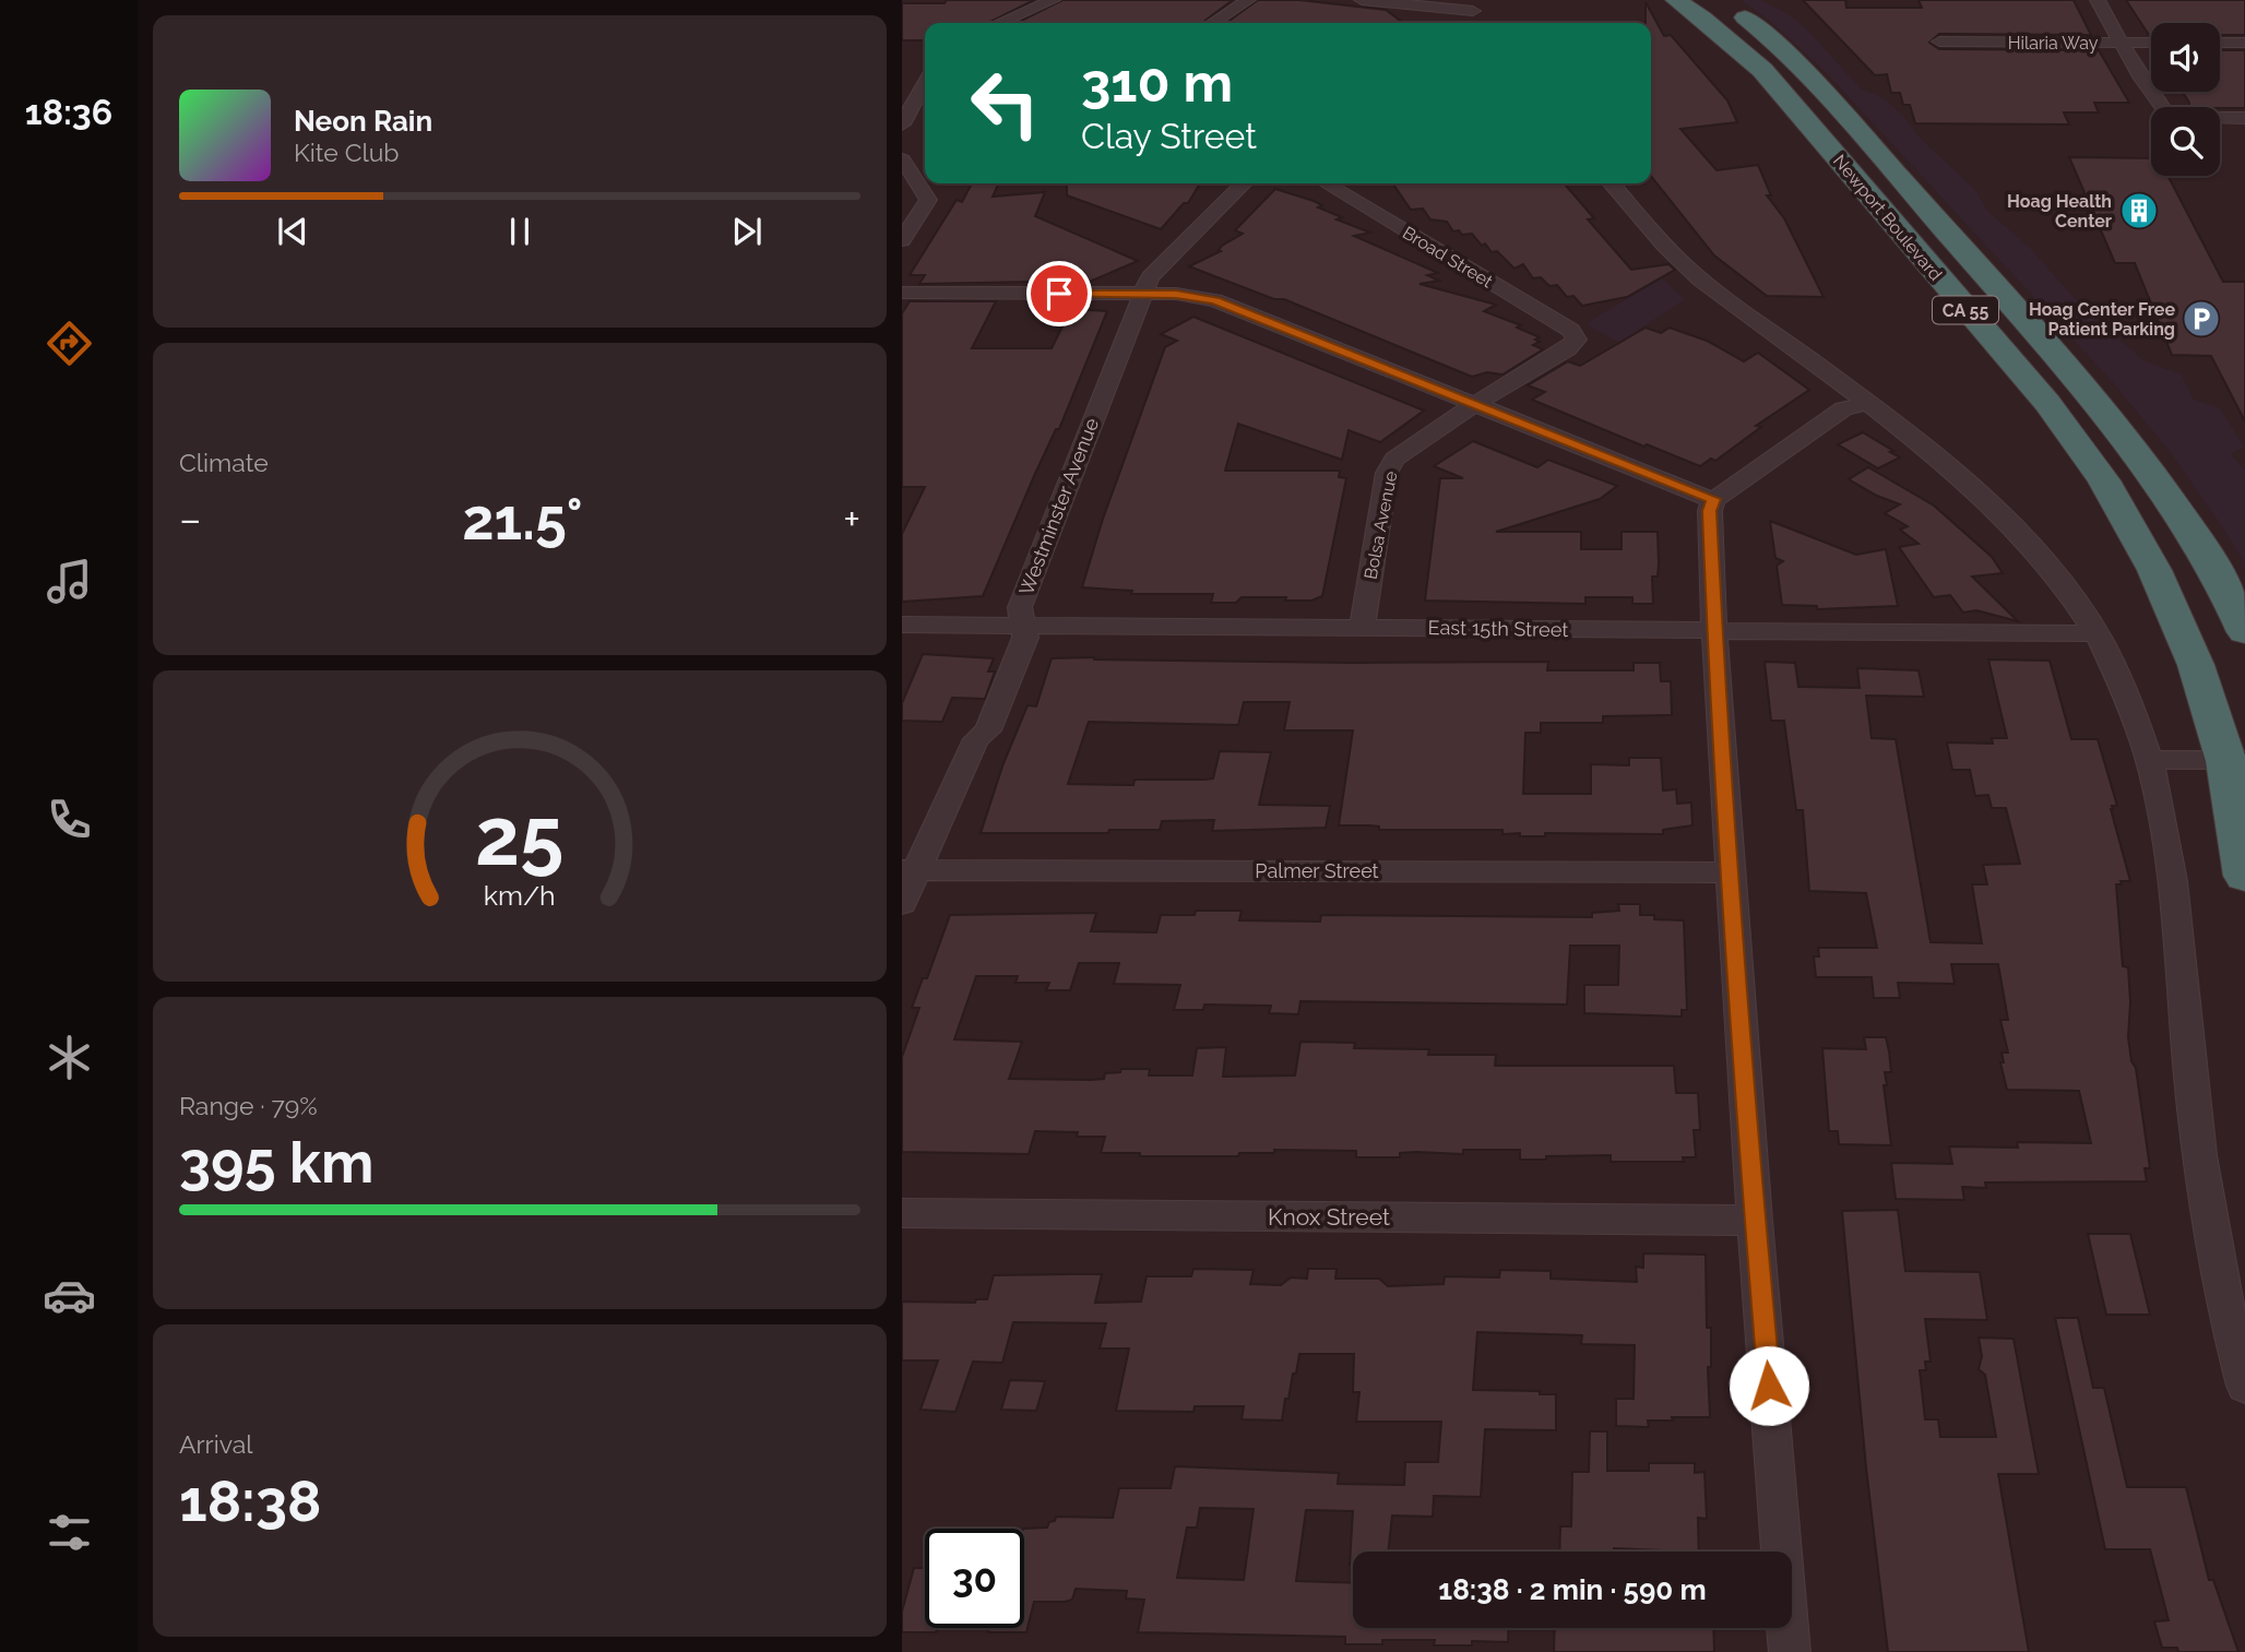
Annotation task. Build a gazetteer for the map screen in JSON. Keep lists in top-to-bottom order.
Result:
{
  "streets": {
    "highway": ["Newport Boulevard", "CA 55"],
    "street": [
      "Hilaria Way",
      "Broad Street",
      "Westminster Avenue",
      "Bolsa Avenue",
      "East 15th Street",
      "Palmer Street",
      "Knox Street"
    ]
  },
  "crossings": [
    ["Broad Street", "Bolsa Avenue"],
    ["Westminster Avenue", "East 15th Street"],
    ["Westminster Avenue", "Palmer Street"],
    ["Bolsa Avenue", "East 15th Street"]
  ],
  "places": {
    "building": ["Hoag Health Center"],
    "parking": ["Hoag Center Free Patient Parking"]
  },
  "page": {
    "tabs": "18:36",
    "turn": ["310 m", "Clay Street"],
    "song": ["Neon Rain", "Kite Club"],
    "tile": [
      "Climate",
      ["Range · 79%", "395 km"],
      ["Arrival", "18:38"]
    ],
    "heat": ["−", "21.5°", "+"],
    "limit": "30",
    "trip": "18:38 · 2 min · 590 m",
    "gauge": ["25", "km/h"]
  }
}
